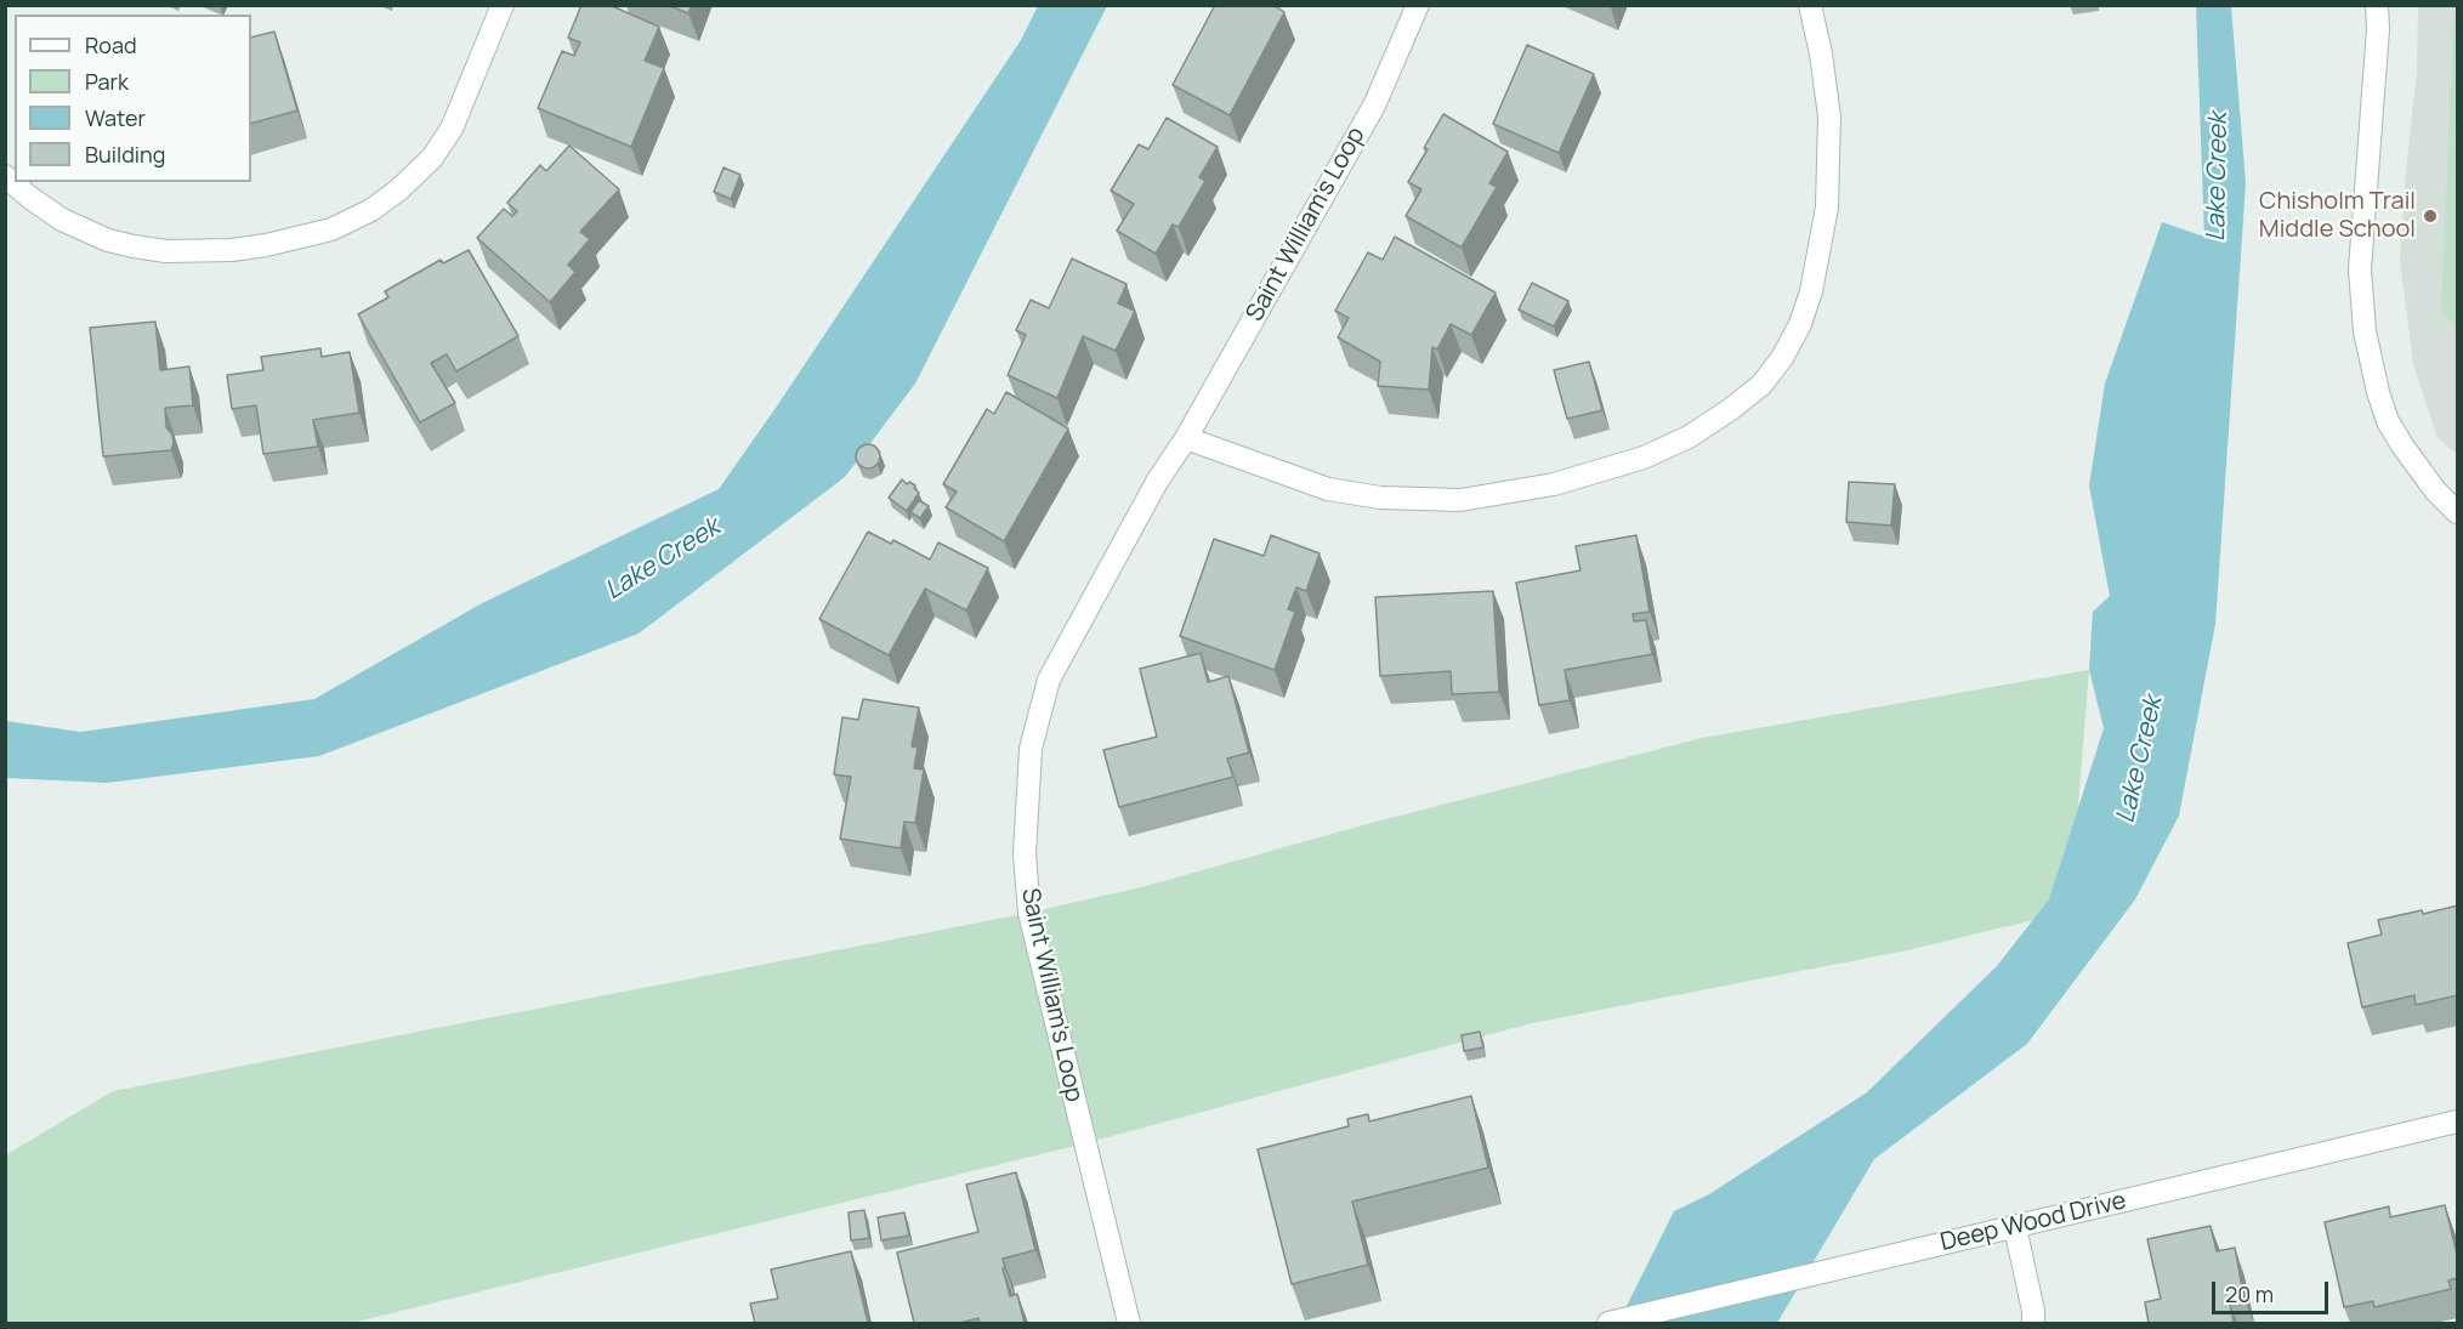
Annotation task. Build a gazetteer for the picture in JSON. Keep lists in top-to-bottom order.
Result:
{
  "streets": {
    "street": ["Saint William's Loop", "Deep Wood Drive"]
  },
  "water": ["Lake Creek"],
  "places": ["Chisholm Trail Middle School"],
  "legend": [
    "Road",
    "Park",
    "Water",
    "Building"
  ],
  "scale_bar": "20 m"
}
